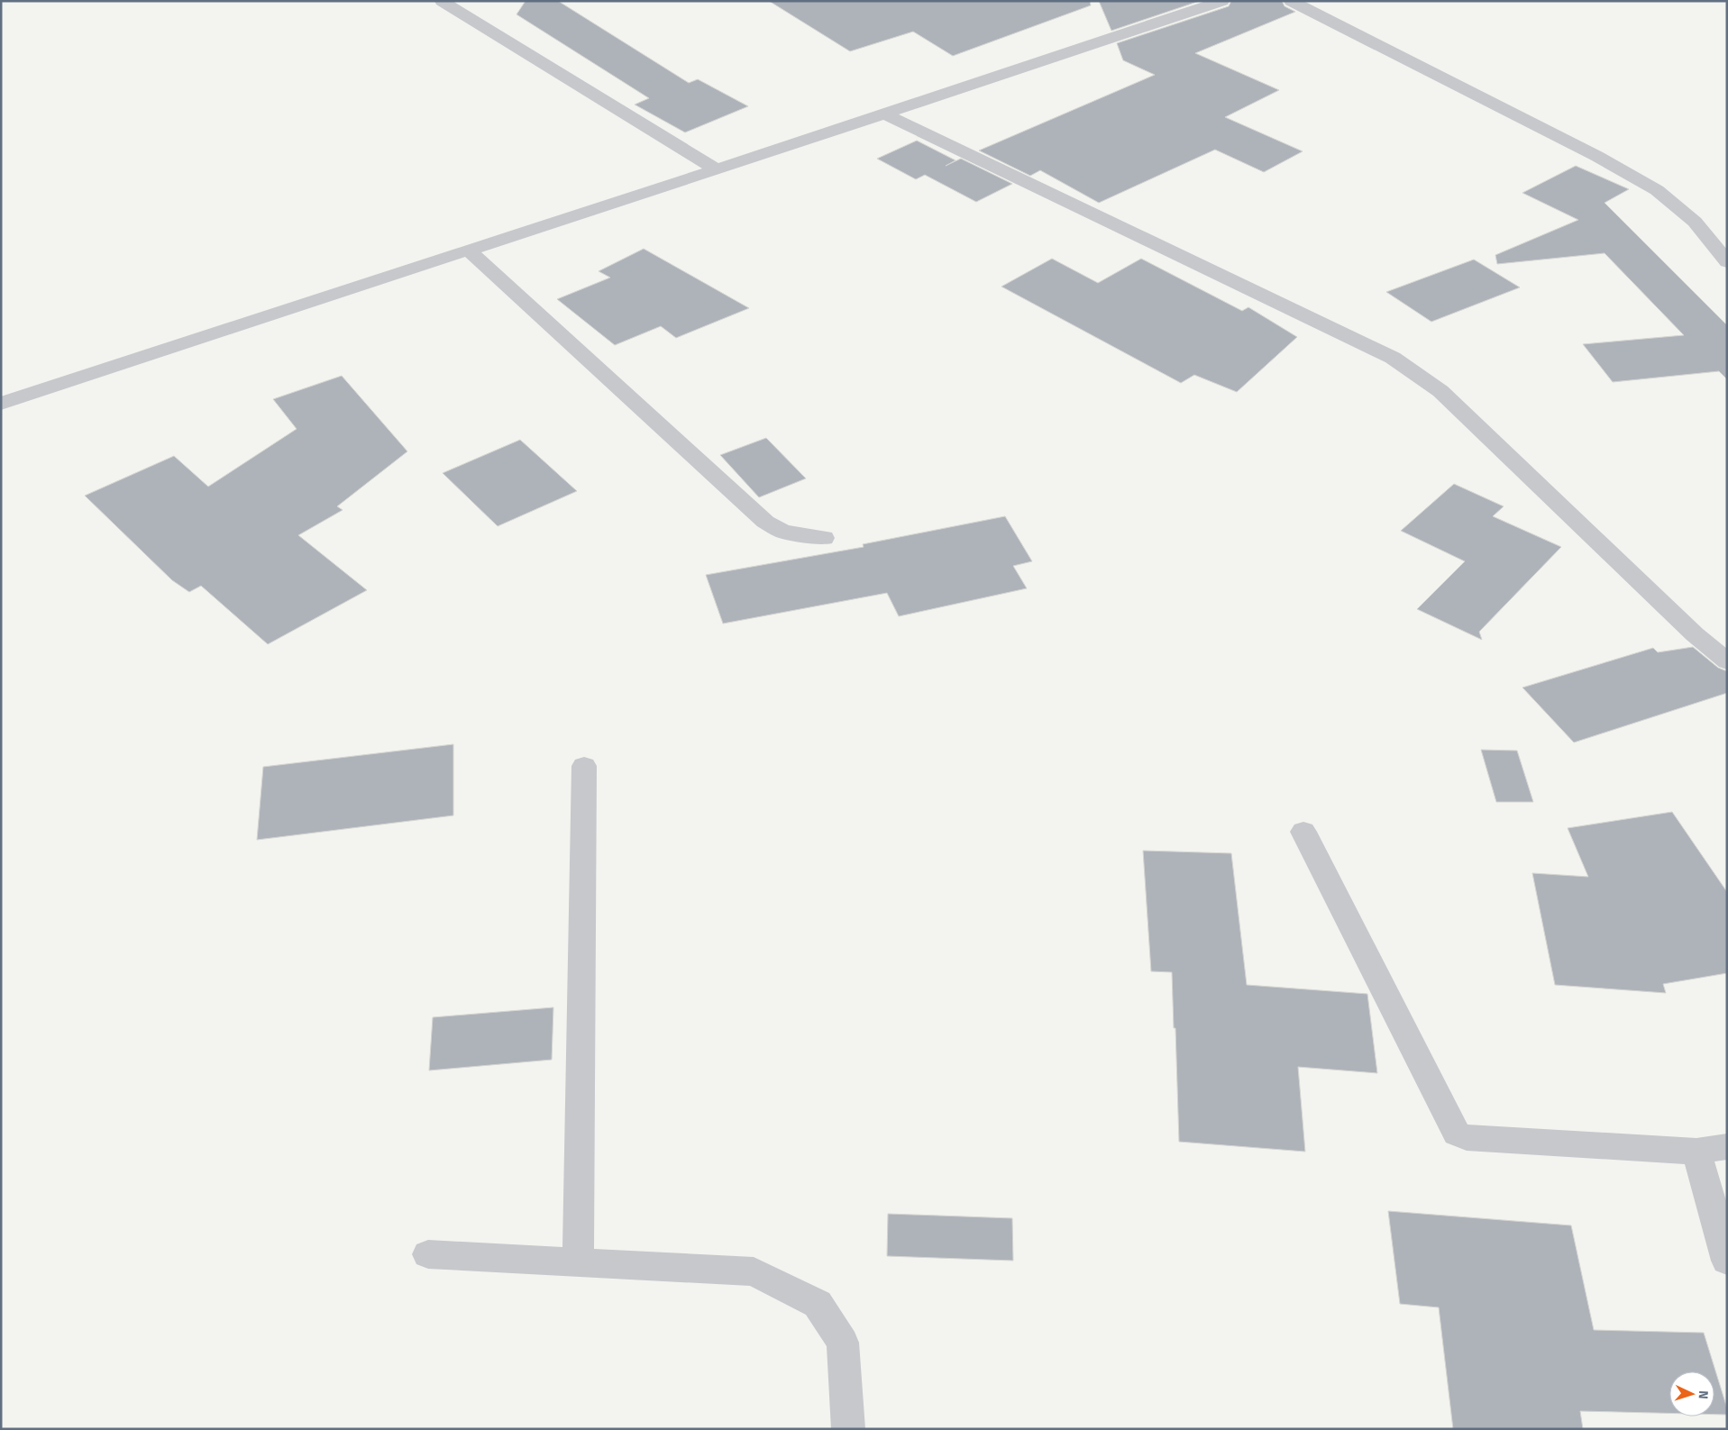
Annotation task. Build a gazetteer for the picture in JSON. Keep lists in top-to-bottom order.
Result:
{
  "north": "right"
}
